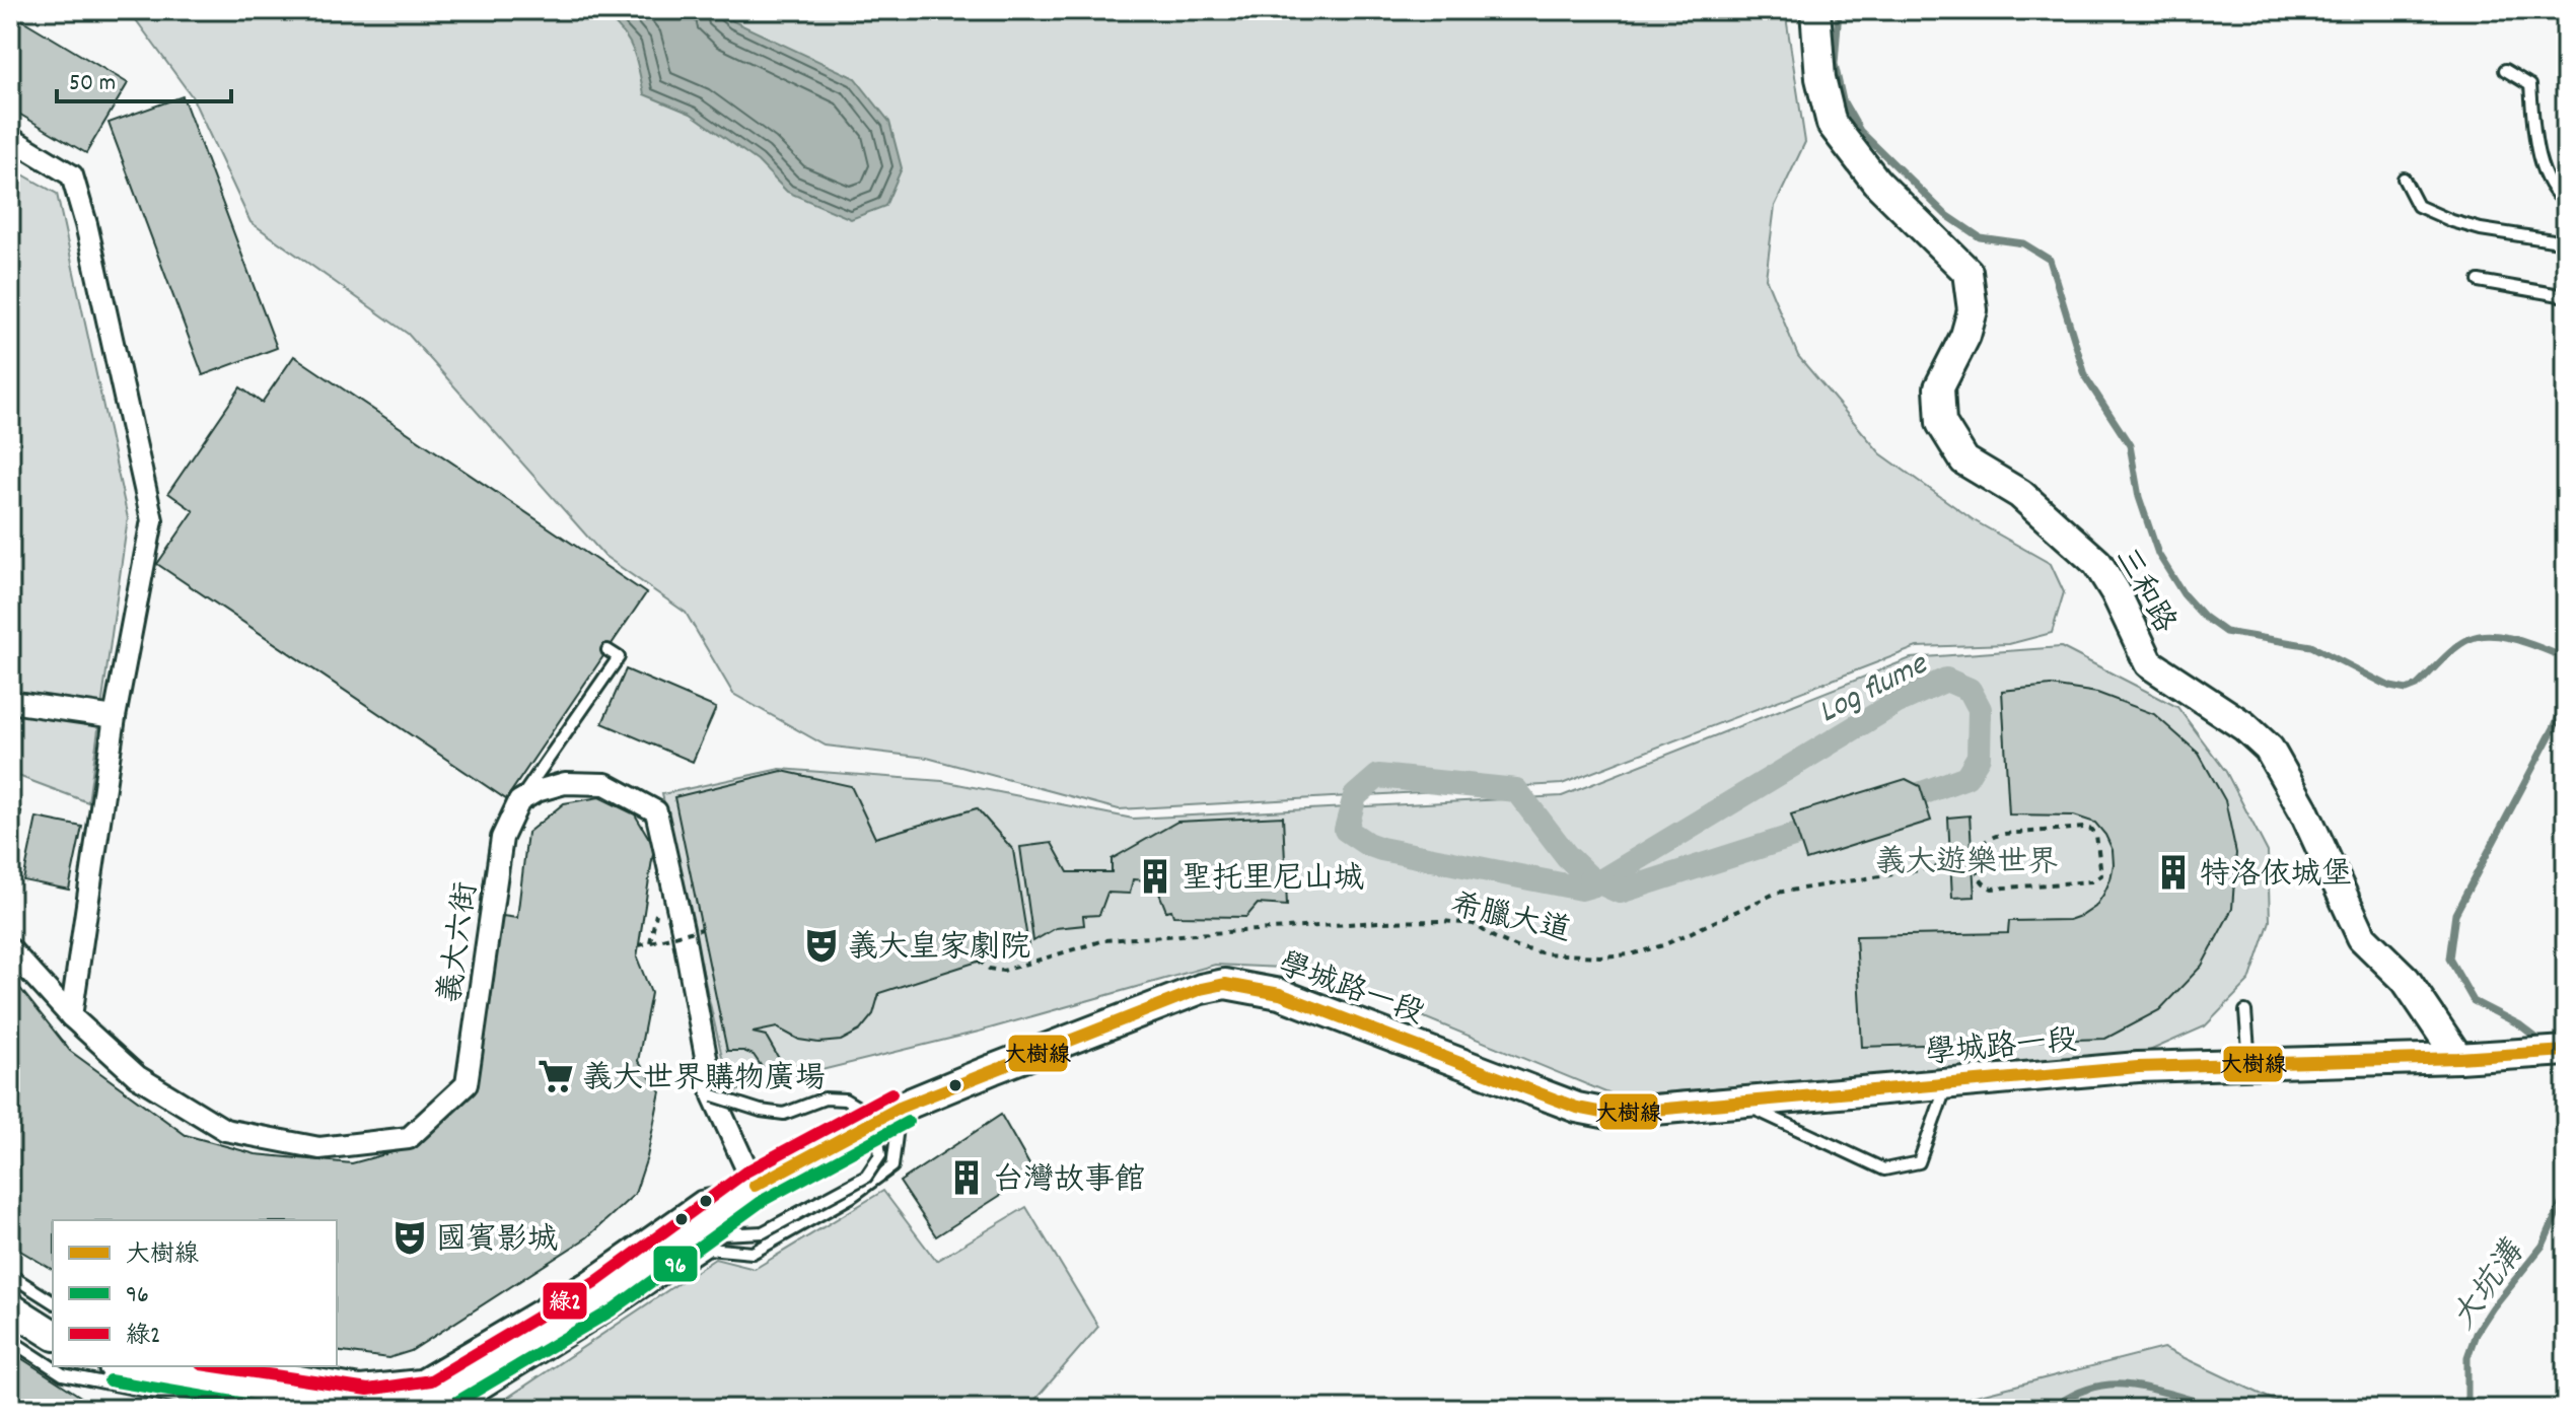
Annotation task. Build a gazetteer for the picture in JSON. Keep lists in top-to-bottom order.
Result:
{
  "streets": {
    "main road": ["三和路", "學城路一段"],
    "street": ["義大六街"],
    "path": ["希臘大道"]
  },
  "crossings": [
    ["三和路", "學城路一段"]
  ],
  "water": ["Log flume", "大坑溝"],
  "parks": ["義大遊樂世界"],
  "places": {
    "building": ["特洛依城堡", "聖托里尼山城", "台灣故事館"],
    "theatre": ["義大皇家劇院", "國賓影城"],
    "supermarket": ["義大世界購物廣場"]
  },
  "lines": ["transit line 大樹線", "transit line 綠2", "transit line 96"],
  "legend": ["大樹線", "96", "綠2"],
  "scale_bar": "50 m"
}
